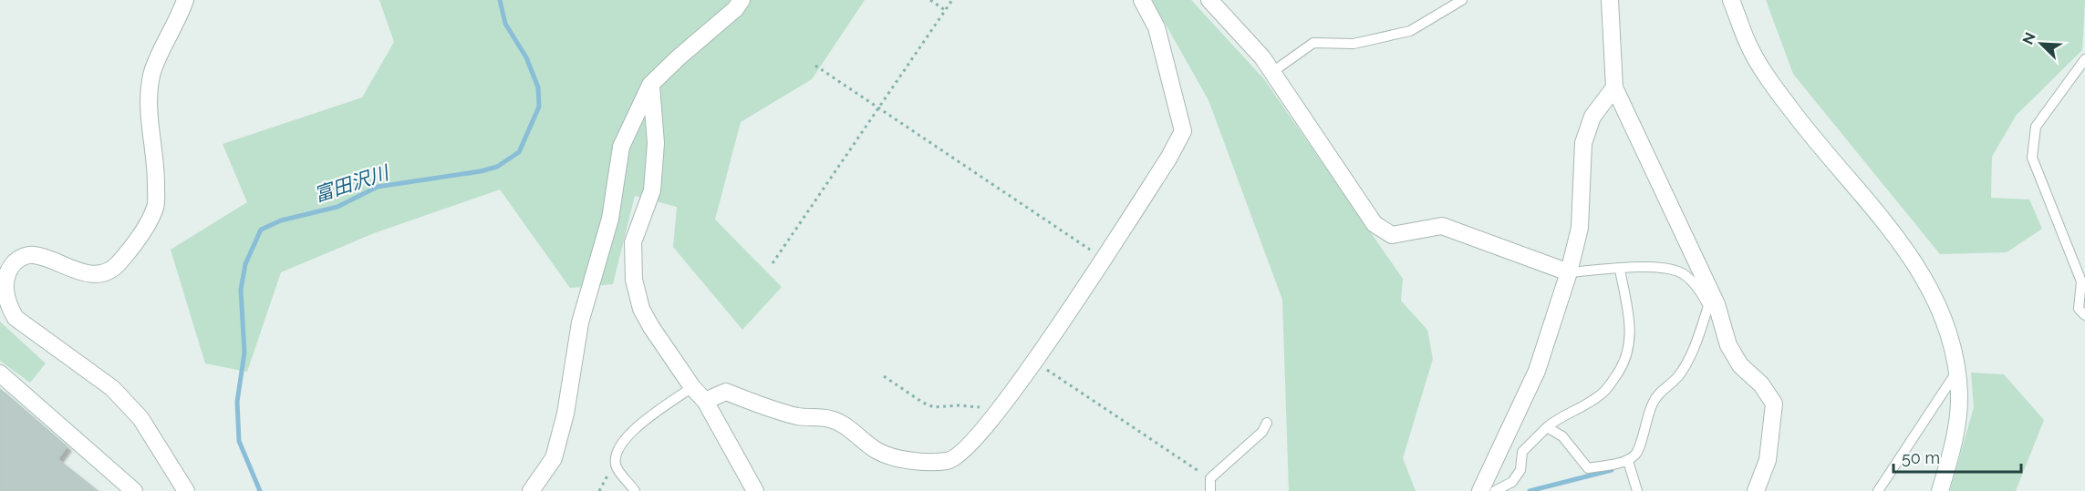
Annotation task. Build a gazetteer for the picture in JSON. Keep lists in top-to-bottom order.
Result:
{
  "water": ["富田沢川"],
  "scale_bar": "50 m",
  "north": "top left"
}
